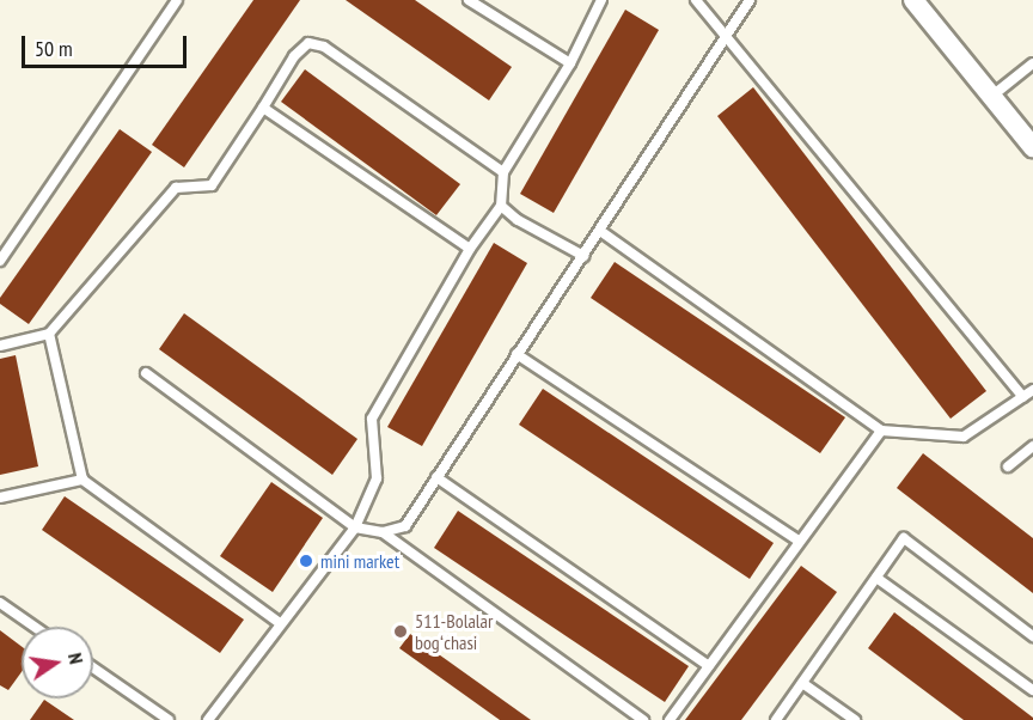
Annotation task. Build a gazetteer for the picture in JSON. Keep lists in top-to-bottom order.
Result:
{
  "places": ["mini market", "511-Bolalar bogʻchasi"],
  "scale_bar": "50 m",
  "north": "right"
}
